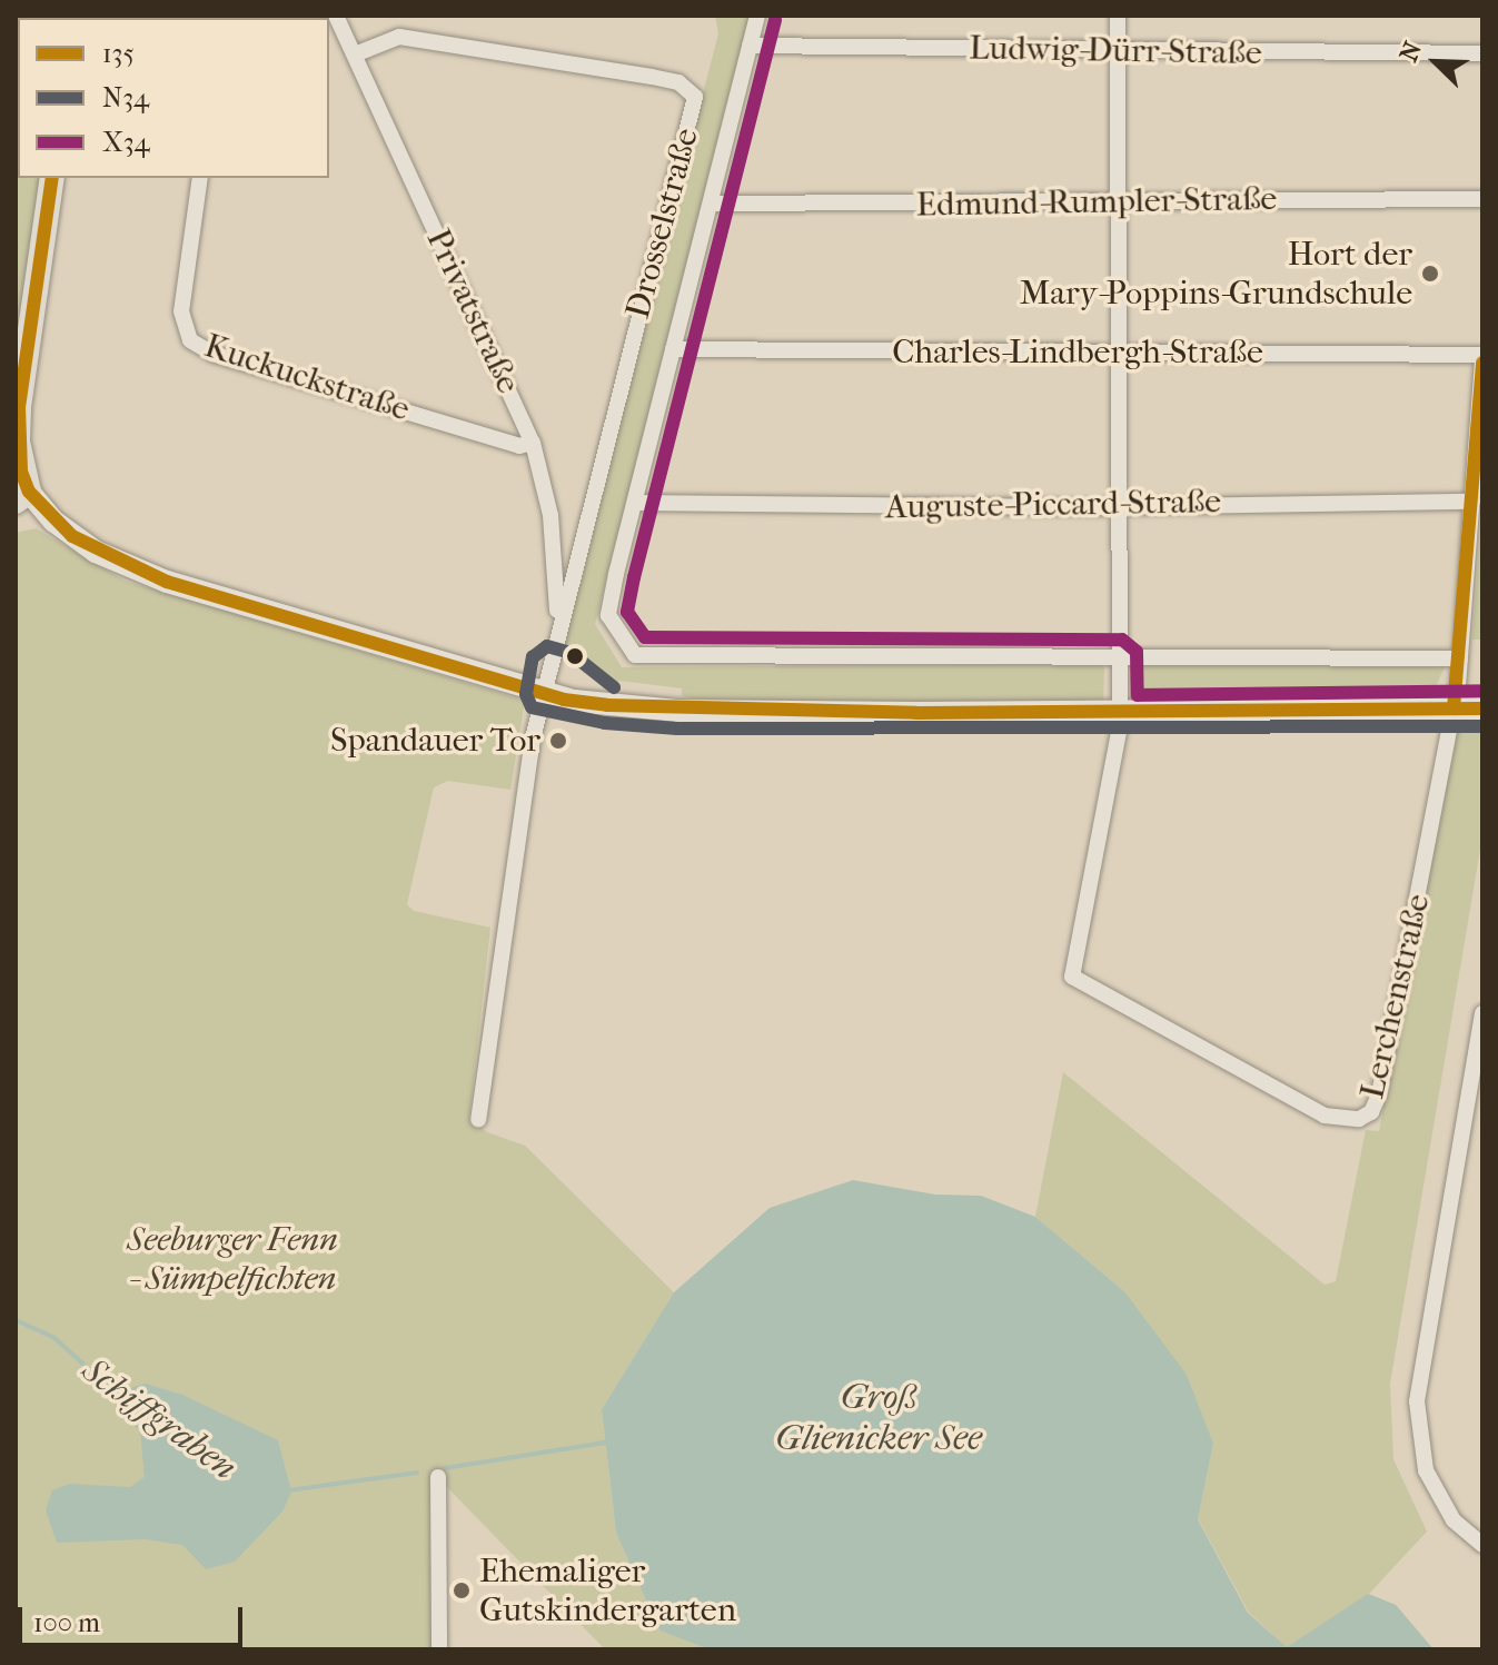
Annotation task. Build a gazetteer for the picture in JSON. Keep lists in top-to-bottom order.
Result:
{
  "streets": {
    "street": [
      "Ludwig-Dürr-Straße",
      "Edmund-Rumpler-Straße",
      "Drosselstraße",
      "Privatstraße",
      "Charles-Lindbergh-Straße",
      "Kuckuckstraße",
      "Auguste-Piccard-Straße",
      "Lerchenstraße"
    ]
  },
  "crossings": [
    ["Drosselstraße", "Privatstraße"],
    ["Privatstraße", "Kuckuckstraße"]
  ],
  "water": ["Groß Glienicker See", "Schiffgraben"],
  "parks": ["Seeburger Fenn - Sümpelfichten"],
  "places": ["Hort der Mary-Poppins-Grundschule", "Spandauer Tor", "Ehemaliger Gutskindergarten"],
  "lines": ["transit line X34", "transit line 135", "transit line N34"],
  "legend": ["135", "N34", "X34"],
  "scale_bar": "100 m",
  "north": "top left"
}
